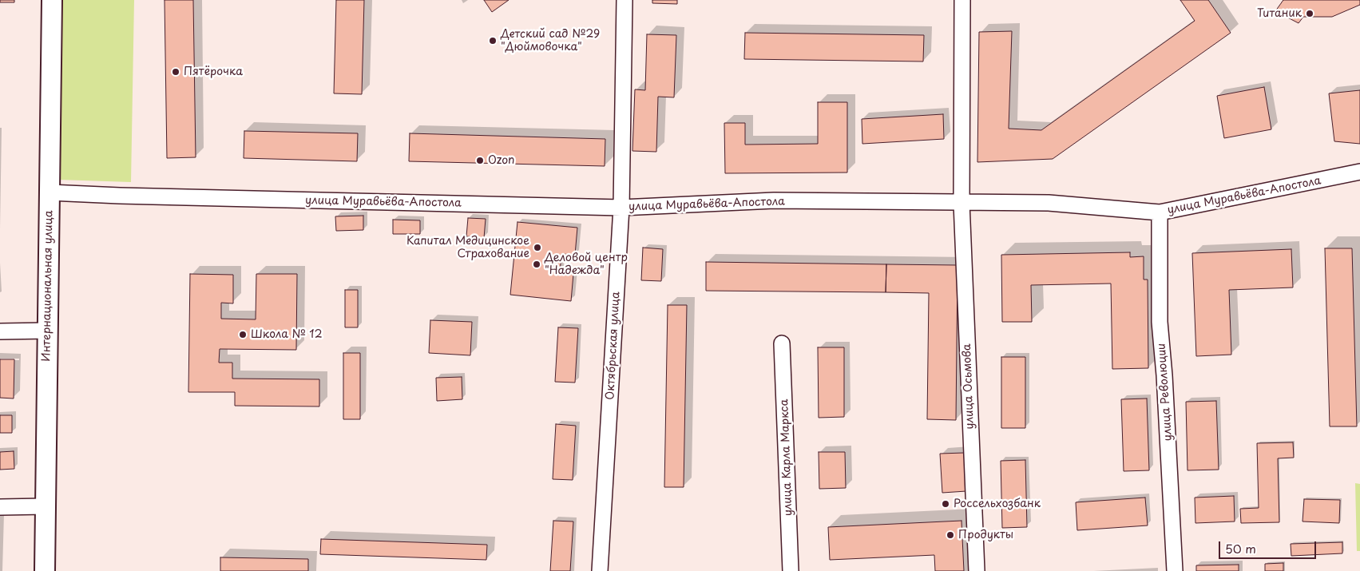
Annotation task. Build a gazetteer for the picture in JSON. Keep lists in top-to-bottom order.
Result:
{
  "streets": {
    "main road": ["Интернациональная улица"],
    "street": [
      "улица Муравьёва-Апостола",
      "Октябрьская улица",
      "улица Осьмова",
      "улица Революции",
      "улица Карла Маркса"
    ]
  },
  "crossings": [
    ["улица Муравьёва-Апостола", "Интернациональная улица"],
    ["улица Муравьёва-Апостола", "Октябрьская улица"],
    ["улица Муравьёва-Апостола", "улица Осьмова"],
    ["улица Муравьёва-Апостола", "улица Революции"]
  ],
  "places": [
    "Титаник",
    "Детский сад №29 \"Дюймовочка\"",
    "Пятёрочка",
    "Ozon",
    "Капитал Медицинское Страхование",
    "Деловой центр \"Надежда\"",
    "Школа № 12",
    "Россельхозбанк",
    "Продукты"
  ],
  "scale_bar": "50 m"
}
